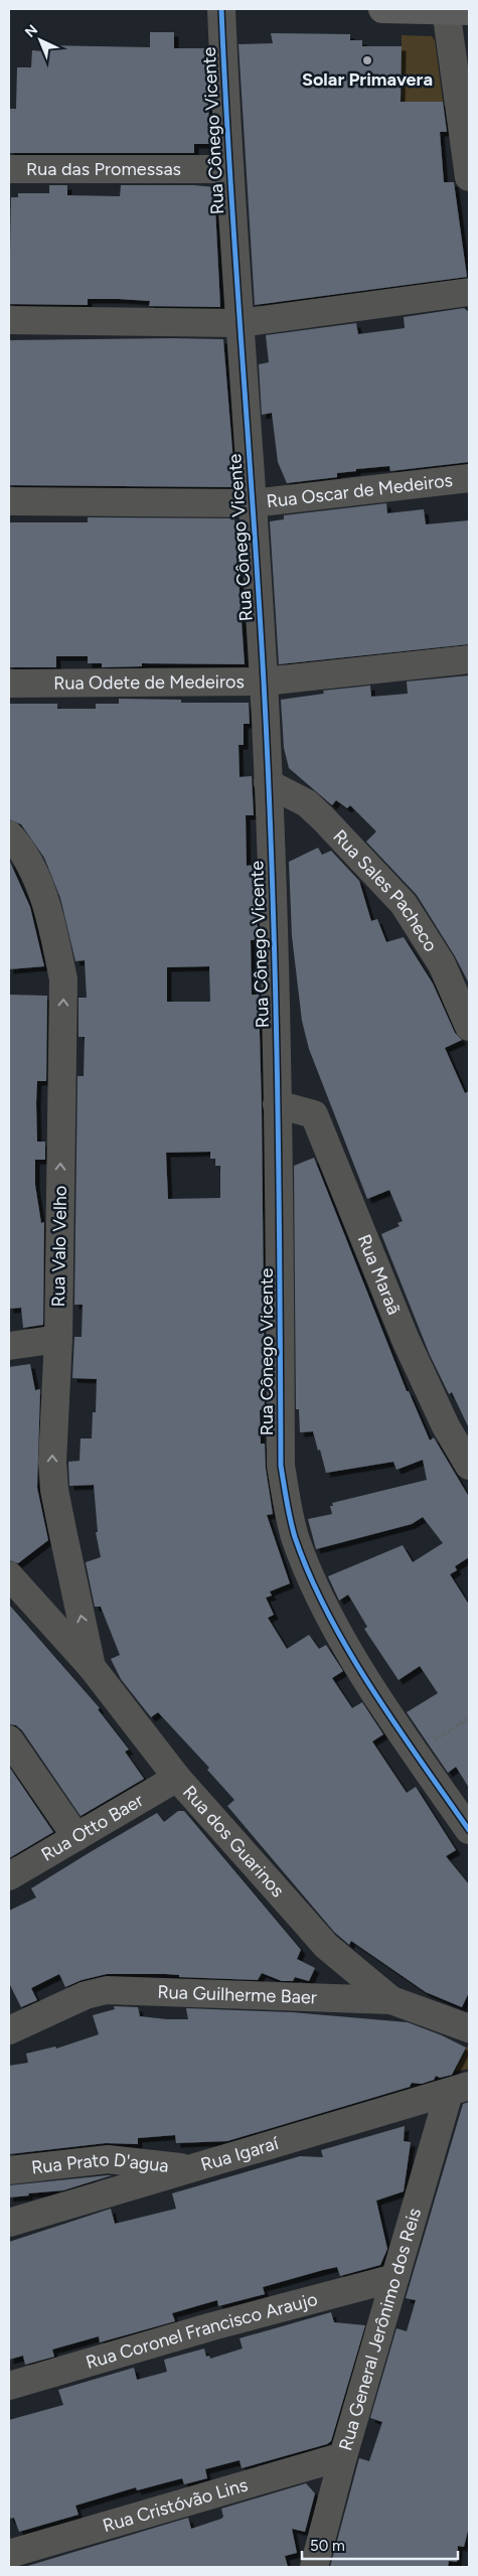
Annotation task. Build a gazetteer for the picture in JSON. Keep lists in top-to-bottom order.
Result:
{
  "streets": {
    "street": [
      "Rua Cônego Vicente",
      "Rua das Promessas",
      "Rua Oscar de Medeiros",
      "Rua Odete de Medeiros",
      "Rua Sales Pacheco",
      "Rua Valo Velho",
      "Rua Maraã",
      "Rua Otto Baer",
      "Rua dos Guarinos",
      "Rua Guilherme Baer",
      "Rua Igaraí",
      "Rua Prato D'agua",
      "Rua General Jerônimo dos Reis",
      "Rua Coronel Francisco Araujo",
      "Rua Cristóvão Lins"
    ]
  },
  "crossings": [
    ["Rua Cônego Vicente", "Rua das Promessas"],
    ["Rua Cônego Vicente", "Rua Oscar de Medeiros"],
    ["Rua Cônego Vicente", "Rua Odete de Medeiros"],
    ["Rua Cônego Vicente", "Rua Sales Pacheco"],
    ["Rua Cônego Vicente", "Rua Maraã"],
    ["Rua Valo Velho", "Rua dos Guarinos"],
    ["Rua Otto Baer", "Rua dos Guarinos"],
    ["Rua dos Guarinos", "Rua Guilherme Baer"],
    ["Rua Igaraí", "Rua Prato D'agua"],
    ["Rua Igaraí", "Rua General Jerônimo dos Reis"],
    ["Rua General Jerônimo dos Reis", "Rua Coronel Francisco Araujo"],
    ["Rua General Jerônimo dos Reis", "Rua Cristóvão Lins"]
  ],
  "one_way": ["Rua Valo Velho"],
  "places": ["Solar Primavera"],
  "scale_bar": "50 m",
  "north": "top left"
}
